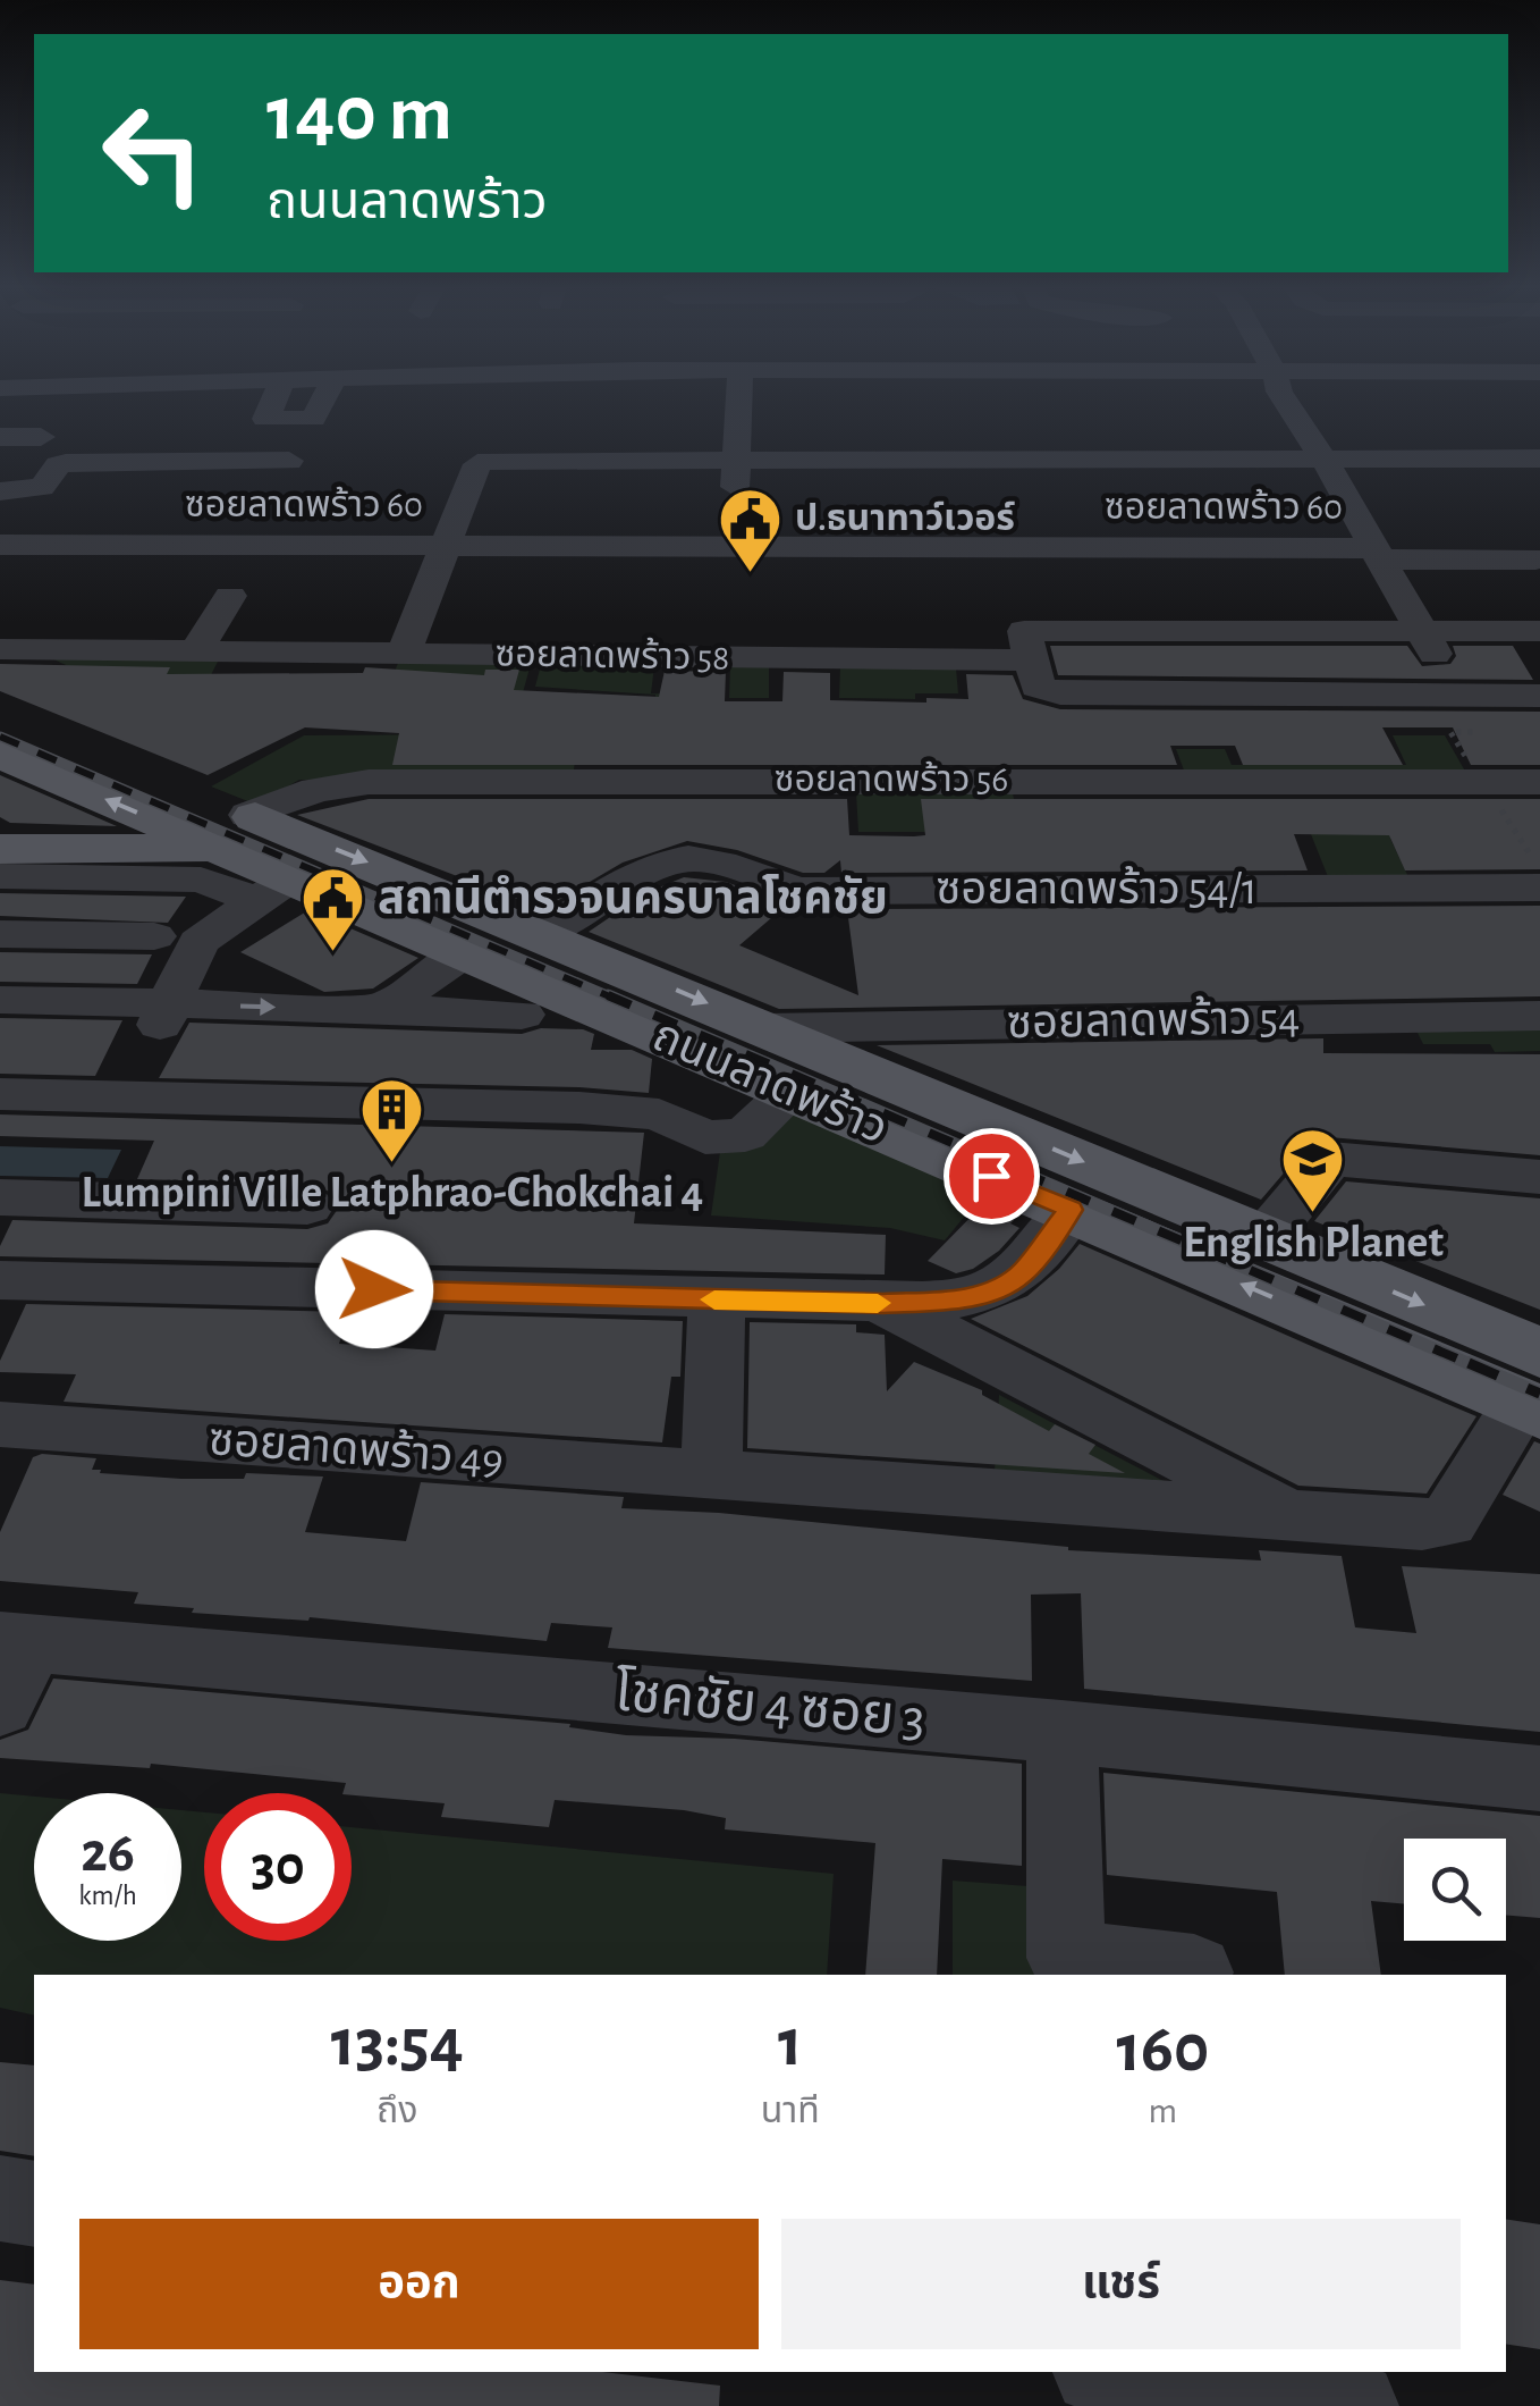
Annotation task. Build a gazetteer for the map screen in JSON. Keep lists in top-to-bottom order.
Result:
{
  "streets": {
    "main road": ["ถนนลาดพร้าว"],
    "street": [
      "ซอยลาดพร้าว 60",
      "ซอยลาดพร้าว 58",
      "ซอยลาดพร้าว 56",
      "ซอยลาดพร้าว 54/1",
      "ซอยลาดพร้าว 54",
      "ซอยลาดพร้าว 49",
      "โชคชัย 4 ซอย 3"
    ]
  },
  "crossings": [
    ["ซอยลาดพร้าว 56", "ถนนลาดพร้าว"],
    ["ซอยลาดพร้าว 54/1", "ถนนลาดพร้าว"],
    ["ซอยลาดพร้าว 54", "ถนนลาดพร้าว"],
    ["ถนนลาดพร้าว", "ซอยลาดพร้าว 49"]
  ],
  "places": {
    "public building": ["ป.ธนาทาว์เวอร์", "สถานีตำรวจนครบาลโชคชัย"],
    "building": ["Lumpini Ville Latphrao-Chokchai 4"],
    "school or university": ["English Planet"]
  },
  "page": {
    "turn": ["140 m", "ถนนลาดพร้าว"],
    "speed": "26 km/h",
    "limit": "30",
    "eta": [
      "13:54",
      "ถึง",
      "1",
      "นาที",
      "160",
      "m"
    ],
    "buttons": ["ออก", "แชร์"]
  }
}
